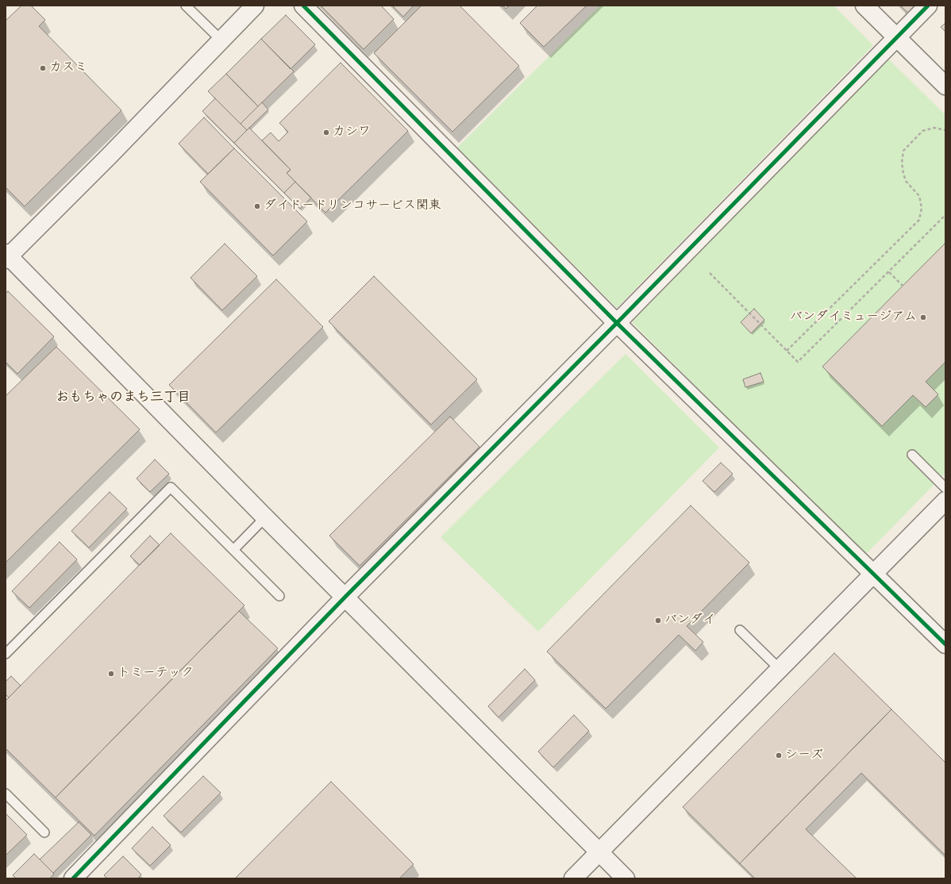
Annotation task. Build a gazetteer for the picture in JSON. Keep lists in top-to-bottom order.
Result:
{
  "districts": ["おもちゃのまち三丁目"],
  "places": [
    "カスミ",
    "カシワ",
    "ダイドードリンコサービス関東",
    "バンダイミュージアム",
    "バンダイ",
    "トミーテック",
    "シーズ"
  ]
}
